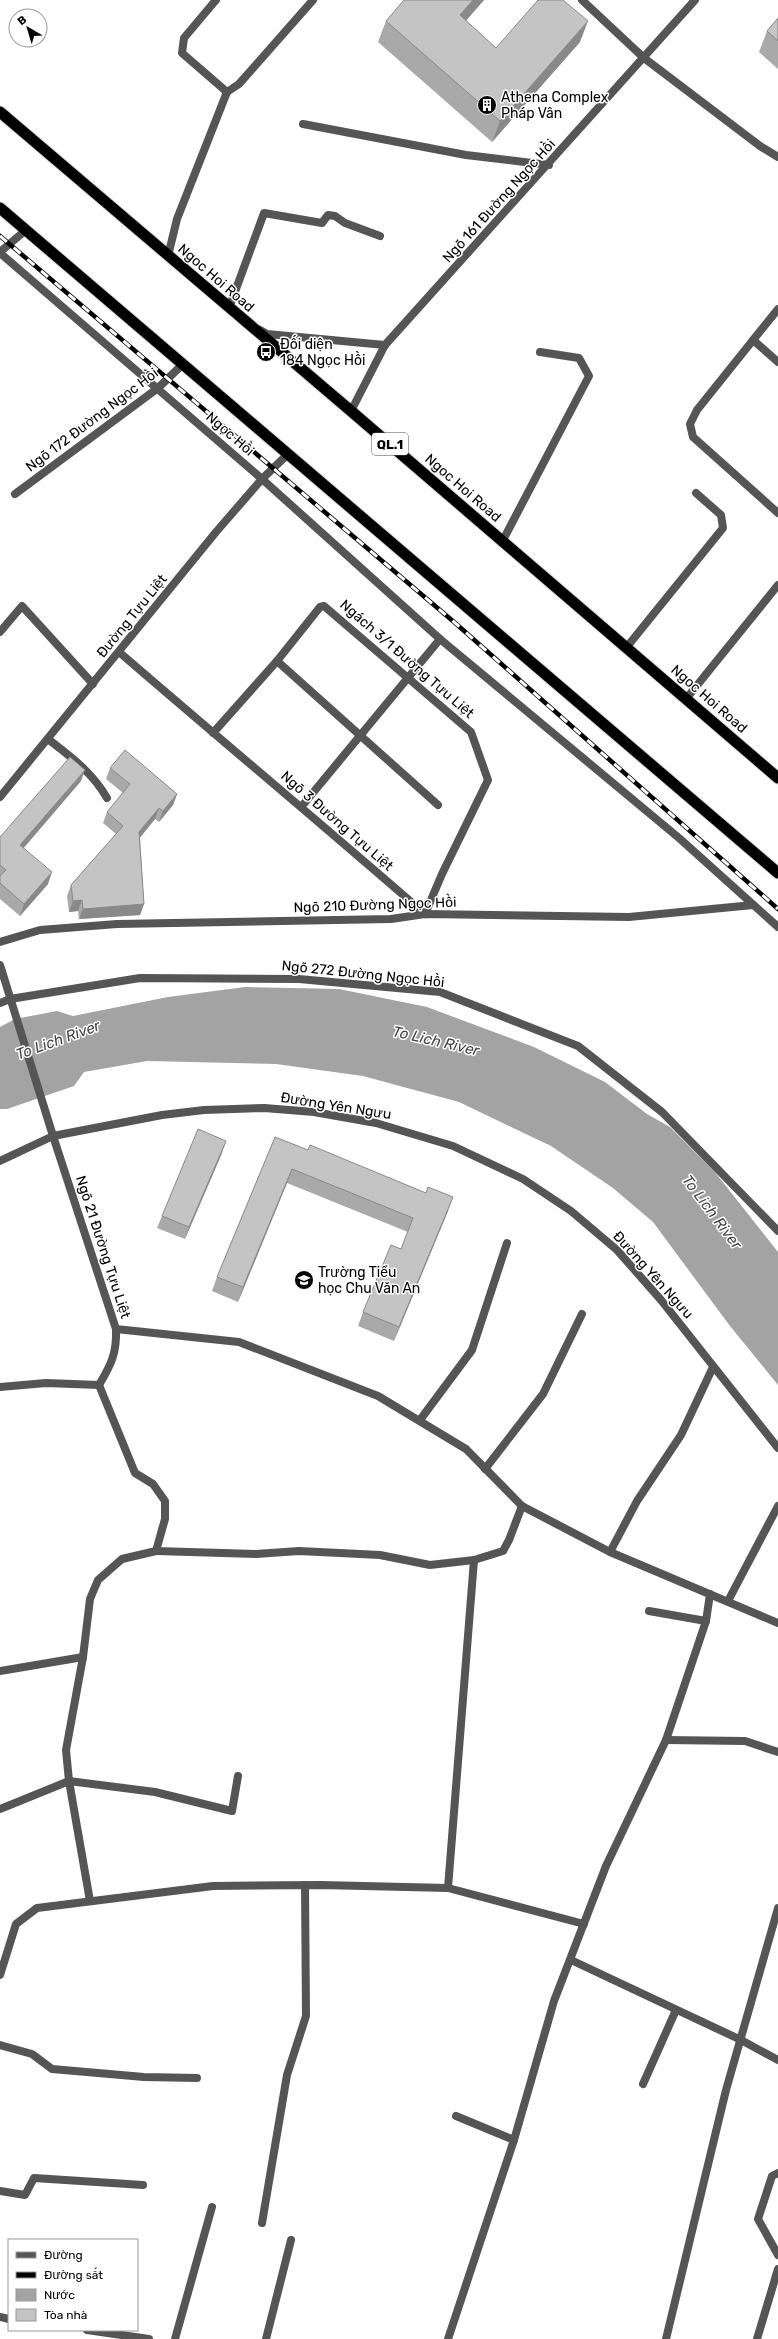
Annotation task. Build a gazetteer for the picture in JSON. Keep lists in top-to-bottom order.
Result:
{
  "streets": {
    "highway": ["Ngoc Hoi Road", "QL.1"],
    "street": [
      "Ngõ 161 Đường Ngọc Hồi",
      "Ngõ 172 Đường Ngọc Hồi",
      "Ngọc Hồi",
      "Đường Tựu Liệt",
      "Ngách 3/1 Đường Tựu Liệt",
      "Ngõ 3 Đường Tựu Liệt",
      "Ngõ 210 Đường Ngọc Hồi",
      "Ngõ 272 Đường Ngọc Hồi",
      "Đường Yên Ngưu",
      "Ngõ 21 Đường Tựu Liệt"
    ]
  },
  "crossings": [
    ["Ngõ 161 Đường Ngọc Hồi", "Ngoc Hoi Road"],
    ["Ngõ 172 Đường Ngọc Hồi", "Ngọc Hồi"],
    ["Ngọc Hồi", "Đường Tựu Liệt"],
    ["Ngọc Hồi", "Ngõ 210 Đường Ngọc Hồi"],
    ["Đường Tựu Liệt", "Ngõ 3 Đường Tựu Liệt"],
    ["Ngách 3/1 Đường Tựu Liệt", "Ngõ 3 Đường Tựu Liệt"],
    ["Ngách 3/1 Đường Tựu Liệt", "Ngõ 210 Đường Ngọc Hồi"],
    ["Ngõ 3 Đường Tựu Liệt", "Ngõ 210 Đường Ngọc Hồi"],
    ["Ngõ 272 Đường Ngọc Hồi", "Ngõ 21 Đường Tựu Liệt"],
    ["Đường Yên Ngưu", "Ngõ 21 Đường Tựu Liệt"]
  ],
  "water": ["To Lich River"],
  "places": {
    "building": ["Athena Complex Pháp Vân"],
    "bus stop": ["Đối diện 184 Ngọc Hồi"],
    "school or university": ["Trường Tiểu học Chu Văn An"]
  },
  "legend": [
    "Đường",
    "Đường sắt",
    "Nước",
    "Tòa nhà"
  ],
  "north": "top left"
}
